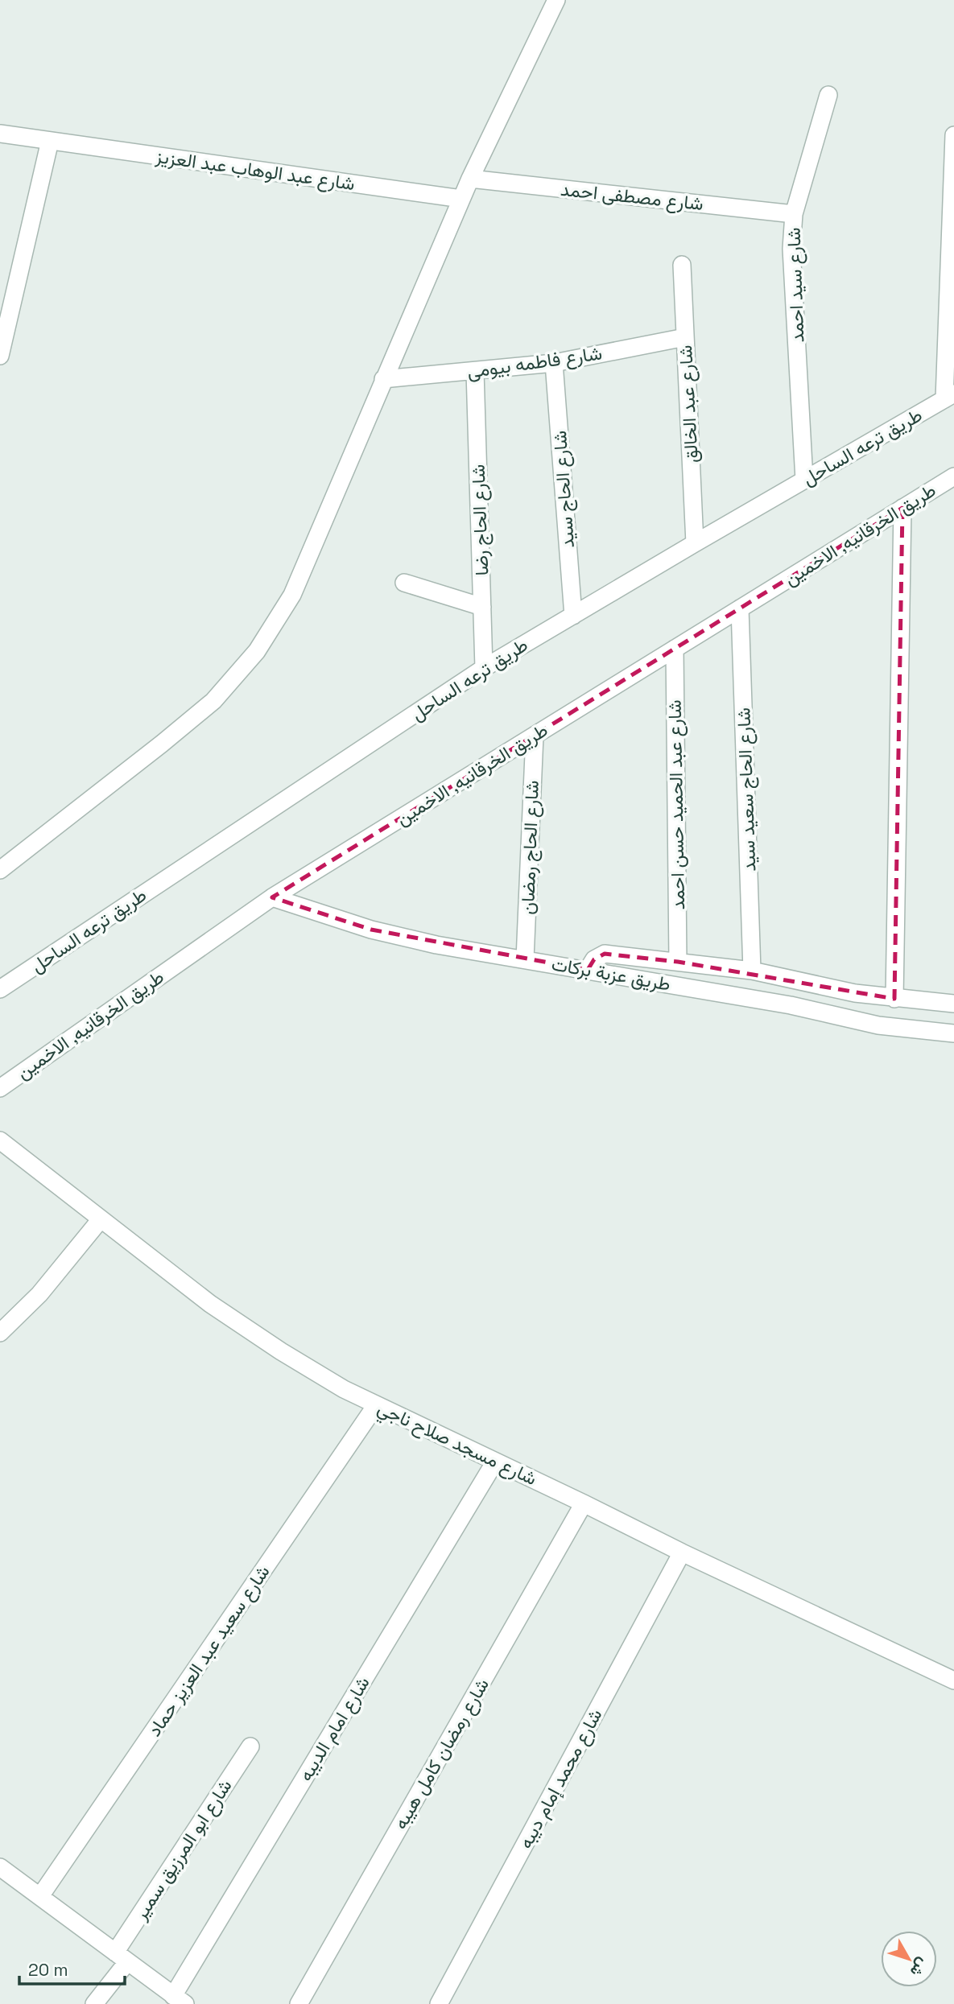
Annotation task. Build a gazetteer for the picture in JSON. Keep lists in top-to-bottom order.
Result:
{
  "streets": {
    "street": [
      "شارع عبد الوهاب عبد العزيز",
      "شارع مصطفى احمد",
      "شارع سيد احمد",
      "شارع فاطمه بيومى",
      "شارع عبد الخالق",
      "طريق ترعه الساحل",
      "شارع الحاج سيد",
      "شارع الحاج رضا",
      "طريق الخرقانيه, الاخمين",
      "شارع الحاج سعيد سيد",
      "شارع عبد الحميد حسن احمد",
      "شارع الحاج رمضان",
      "طريق عزبة بركات",
      "شارع مسجد صلاح ناجي",
      "شارع سعيد عبد العزيز حماد",
      "شارع امام الديبه",
      "شارع رمضان كامل هيبه",
      "شارع محمد إمام ديبه",
      "شارع ابو المرزيق سمير"
    ]
  },
  "crossings": [
    ["شارع مصطفى احمد", "شارع سيد احمد"],
    ["شارع سيد احمد", "طريق ترعه الساحل"],
    ["شارع فاطمه بيومى", "شارع عبد الخالق"],
    ["شارع فاطمه بيومى", "شارع الحاج سيد"],
    ["شارع فاطمه بيومى", "شارع الحاج رضا"],
    ["شارع عبد الخالق", "طريق ترعه الساحل"],
    ["طريق ترعه الساحل", "شارع الحاج سيد"],
    ["طريق ترعه الساحل", "شارع الحاج رضا"],
    ["طريق الخرقانيه, الاخمين", "شارع الحاج سعيد سيد"],
    ["طريق الخرقانيه, الاخمين", "شارع عبد الحميد حسن احمد"],
    ["طريق الخرقانيه, الاخمين", "شارع الحاج رمضان"],
    ["طريق الخرقانيه, الاخمين", "طريق عزبة بركات"],
    ["شارع الحاج رمضان", "طريق عزبة بركات"],
    ["شارع مسجد صلاح ناجي", "شارع سعيد عبد العزيز حماد"],
    ["شارع مسجد صلاح ناجي", "شارع امام الديبه"],
    ["شارع مسجد صلاح ناجي", "شارع رمضان كامل هيبه"],
    ["شارع مسجد صلاح ناجي", "شارع محمد إمام ديبه"]
  ],
  "scale_bar": "20 m",
  "north": "bottom right"
}
